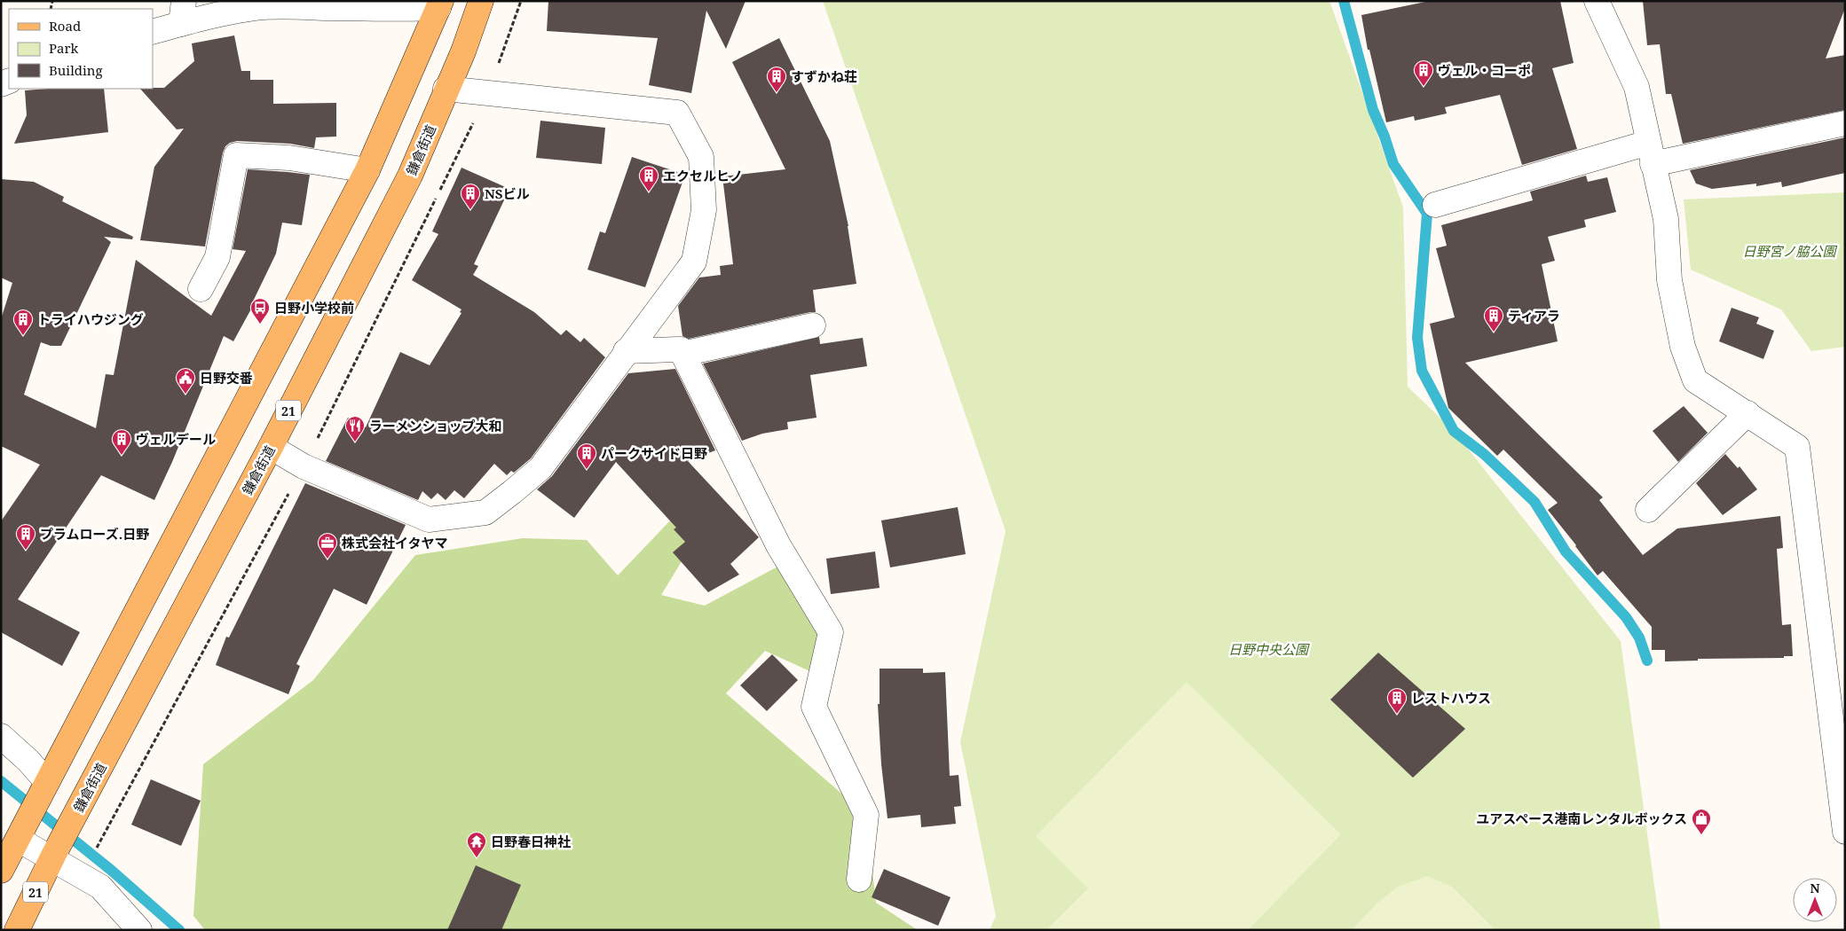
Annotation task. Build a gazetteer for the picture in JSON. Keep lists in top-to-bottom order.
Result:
{
  "streets": {
    "main road": ["鎌倉街道", "21"]
  },
  "parks": ["日野宮ノ脇公園", "日野中央公園"],
  "places": {
    "building": [
      "ヴェル・コーポ",
      "すずかね荘",
      "エクセルヒノ",
      "NSビル",
      "ティアラ",
      "トライハウジング",
      "ヴェルデール",
      "パークサイド日野",
      "プラムローズ.日野",
      "レストハウス"
    ],
    "bus stop": ["日野小学校前"],
    "public building": ["日野交番"],
    "restaurant": ["ラーメンショップ大和"],
    "office": ["株式会社イタヤマ"],
    "shop": ["ユアスペース港南レンタルボックス"],
    "temple": ["日野春日神社"]
  },
  "legend": ["Road", "Park", "Building"],
  "north": "top"
}
